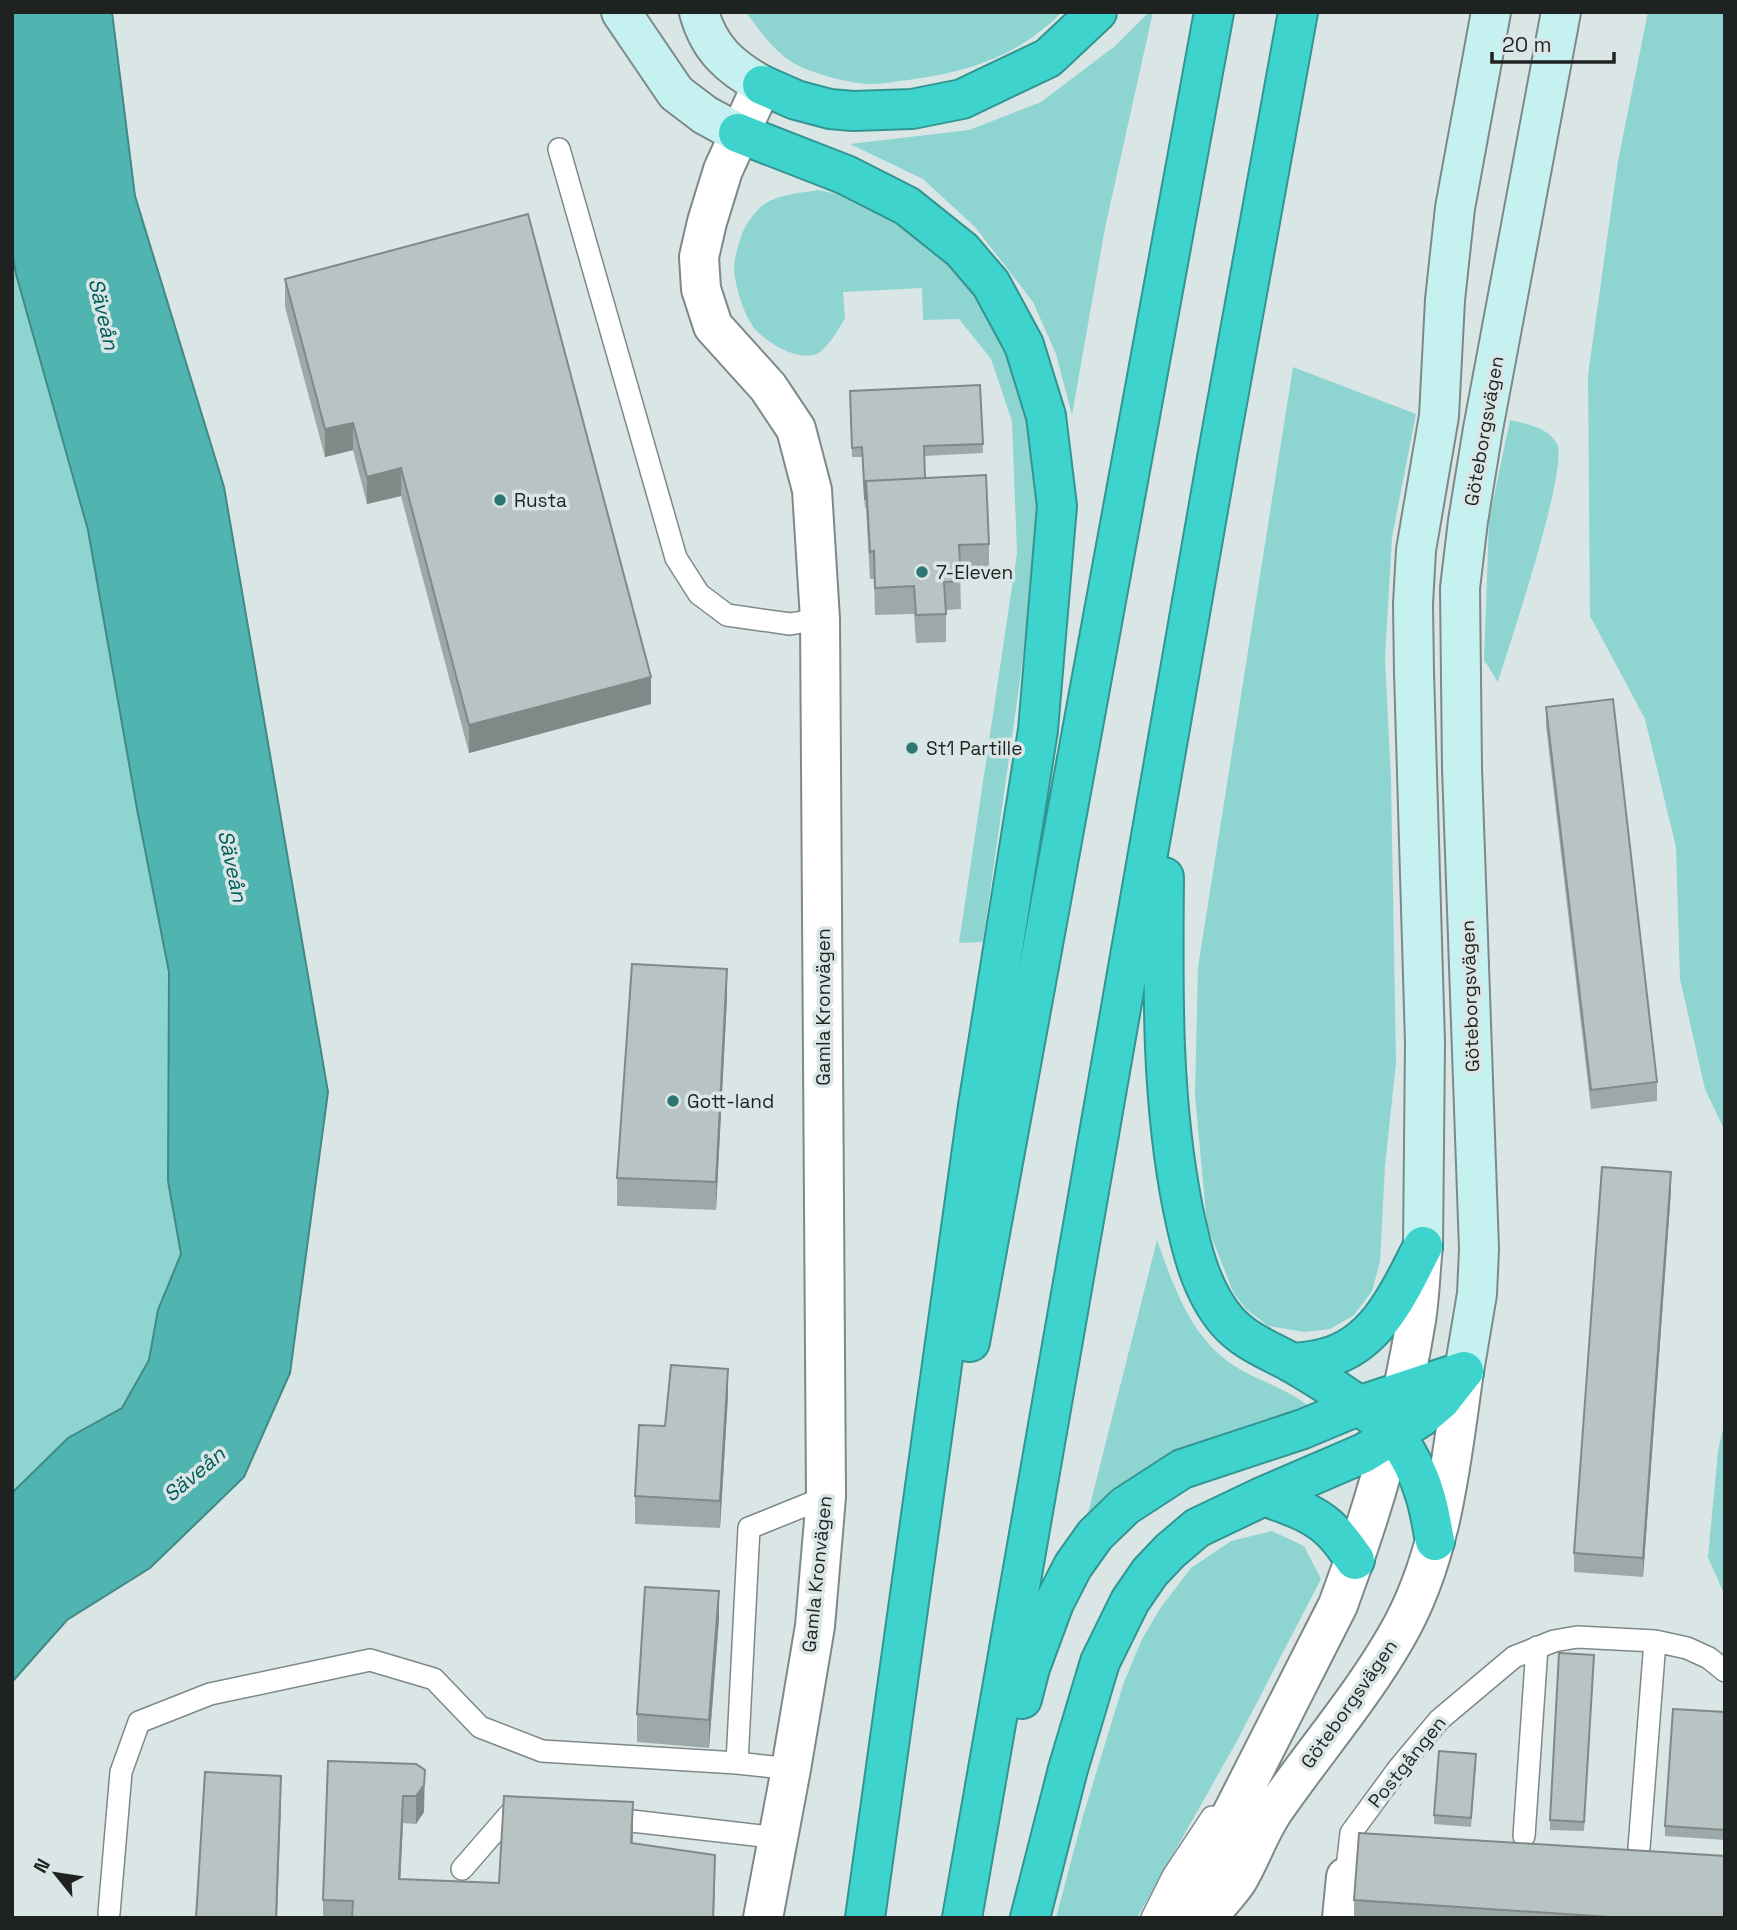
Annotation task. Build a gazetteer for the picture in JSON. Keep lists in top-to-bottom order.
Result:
{
  "streets": {
    "main road": ["Göteborgsvägen"],
    "street": ["Gamla Kronvägen", "Postgången"]
  },
  "water": ["Säveån"],
  "places": [
    "Rusta",
    "7-Eleven",
    "St1 Partille",
    "Gott-land"
  ],
  "scale_bar": "20 m",
  "north": "top left"
}
